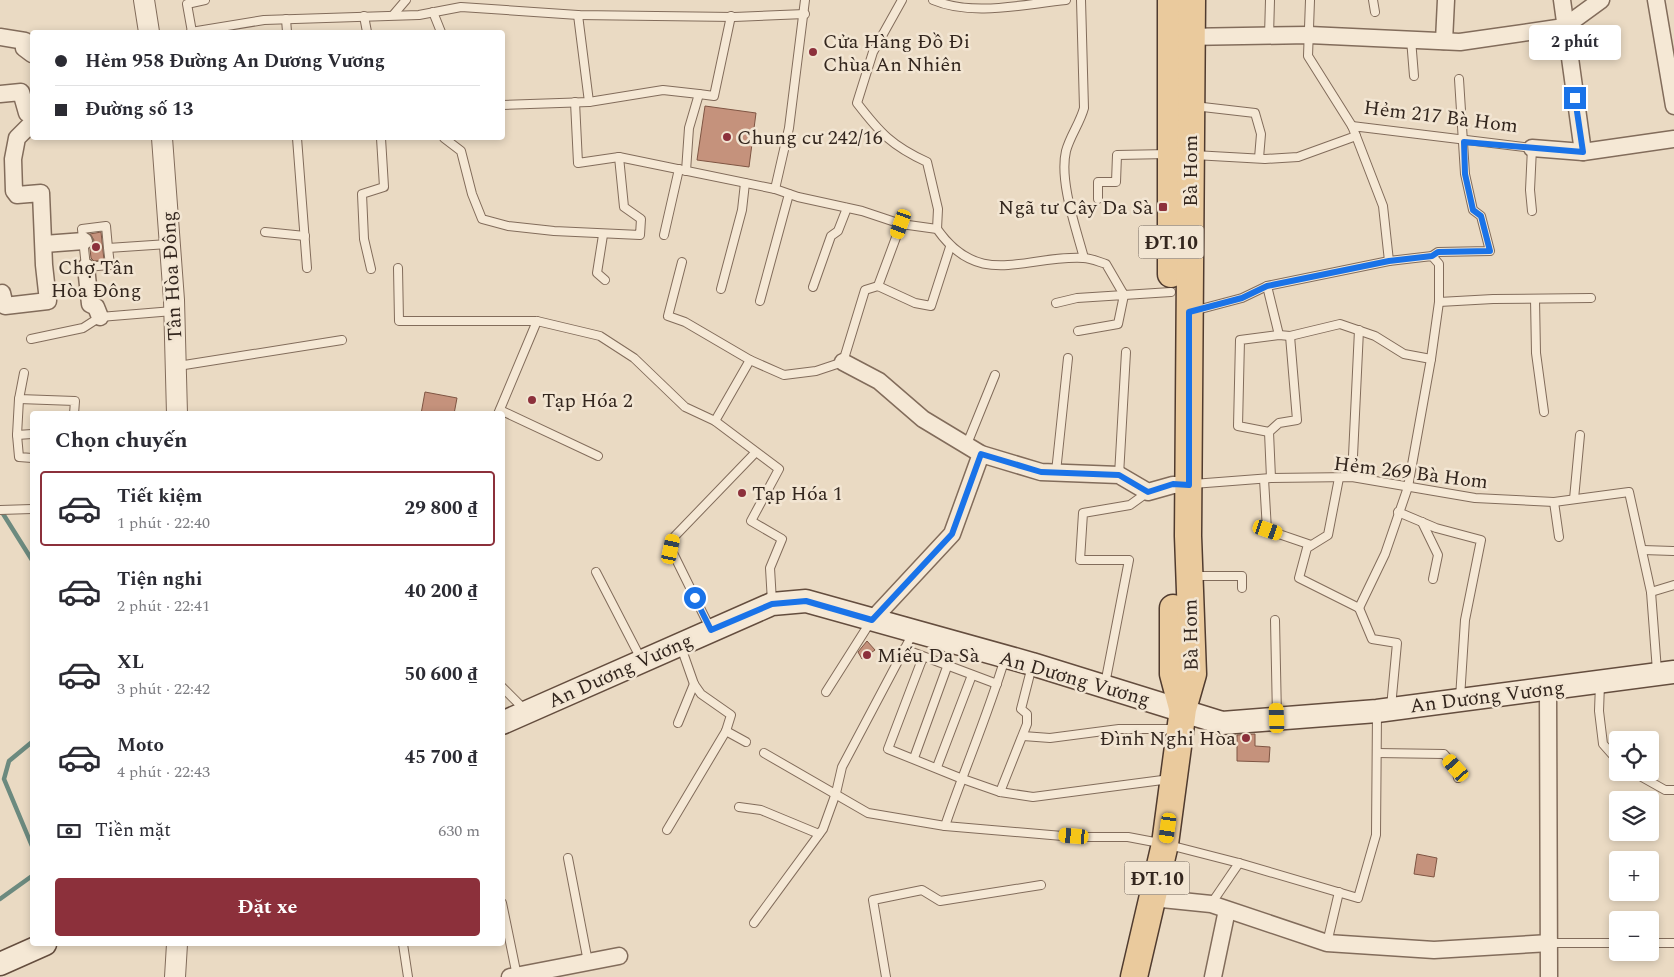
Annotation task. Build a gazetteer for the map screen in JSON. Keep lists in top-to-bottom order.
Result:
{
  "streets": {
    "main road": ["Bà Hom", "ĐT.10", "An Dương Vương"],
    "street": ["Hẻm 217 Bà Hom", "Tân Hòa Đông"],
    "lane": ["Hẻm 269 Bà Hom"]
  },
  "crossings": [
    ["Hẻm 217 Bà Hom", "Bà Hom"],
    ["Bà Hom", "ĐT.10"],
    ["Bà Hom", "Hẻm 269 Bà Hom"],
    ["Bà Hom", "An Dương Vương"],
    ["ĐT.10", "An Dương Vương"]
  ],
  "places": {
    "other": [
      "Cửa Hàng Đồ Đi Chùa An Nhiên",
      "Chung cư 242/16",
      "Chợ Tân Hòa Đông",
      "Tạp Hóa 2",
      "Tạp Hóa 1",
      "Miếu Da Sà",
      "Đình Nghi Hòa"
    ],
    "transit": ["Ngã tư Cây Da Sà"]
  },
  "page": {
    "bubble": "2 phút",
    "banner": ["Hẻm 958 Đường An Dương Vương", "Đường số 13"],
    "heading": "Chọn chuyến",
    "list": [
      {
        "name": "Tiết kiệm",
        "note": "1 phút · 22:40",
        "value": "29 800 ₫"
      },
      {
        "name": "Tiện nghi",
        "note": "2 phút · 22:41",
        "value": "40 200 ₫"
      },
      {
        "name": "XL",
        "note": "3 phút · 22:42",
        "value": "50 600 ₫"
      },
      {
        "name": "Moto",
        "note": "4 phút · 22:43",
        "value": "45 700 ₫"
      }
    ],
    "map_buttons": ["+", "−"],
    "pay": ["Tiền mặt", "630 m"],
    "buttons": "Đặt xe"
  }
}
